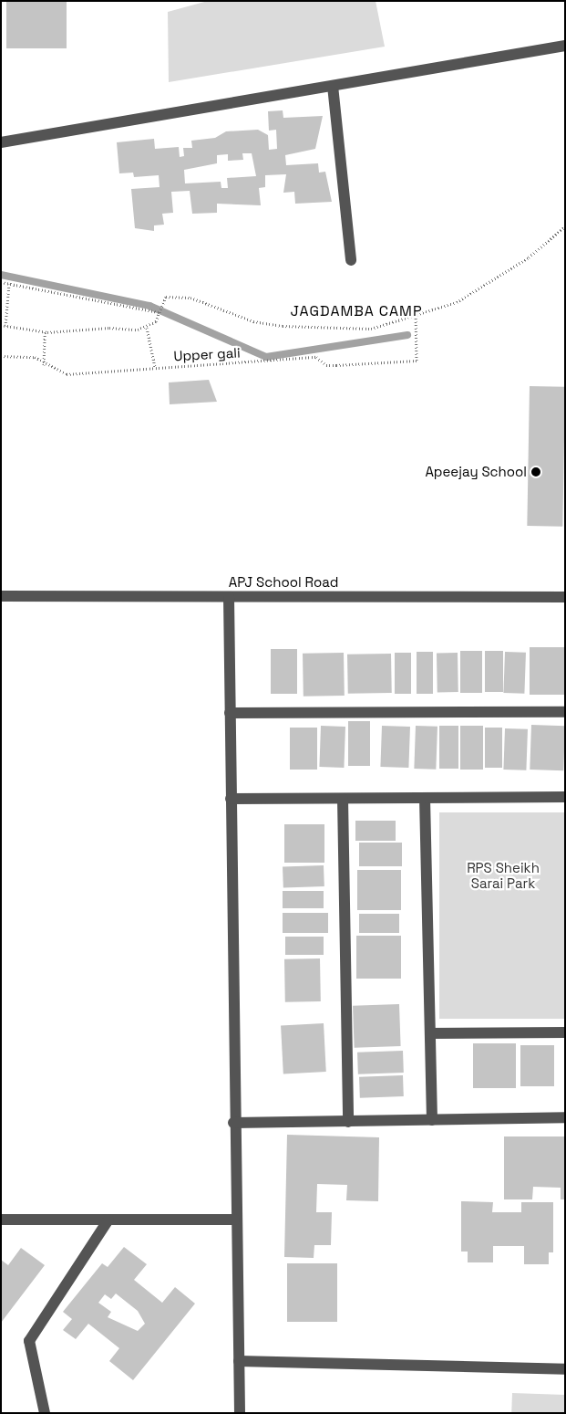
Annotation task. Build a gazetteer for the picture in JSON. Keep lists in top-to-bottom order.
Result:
{
  "streets": {
    "street": ["APJ School Road"],
    "path": ["Upper gali"]
  },
  "districts": ["JAGDAMBA CAMP"],
  "parks": ["RPS Sheikh Sarai Park"],
  "places": ["Apeejay School"]
}
